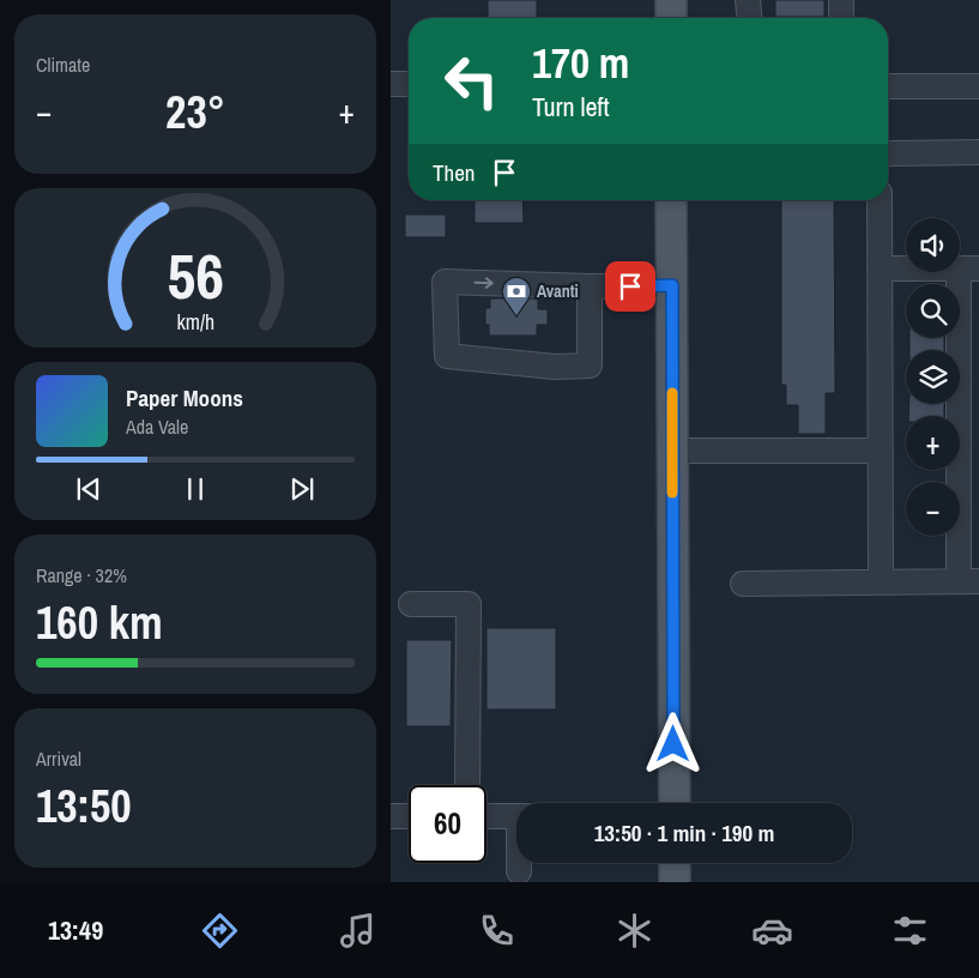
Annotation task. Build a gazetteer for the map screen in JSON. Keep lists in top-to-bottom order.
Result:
{
  "places": {
    "bank": ["Avanti"]
  },
  "page": {
    "tile": [
      "Climate",
      ["Range · 32%", "160 km"],
      ["Arrival", "13:50"]
    ],
    "turn": ["170 m", "Turn left"],
    "heat": ["−", "23°", "+"],
    "then": "Then",
    "map_buttons": ["+", "−"],
    "song": ["Paper Moons", "Ada Vale"],
    "limit": "60",
    "trip": "13:50 · 1 min · 190 m",
    "tabs": "13:49",
    "gauge": ["56", "km/h"]
  }
}
